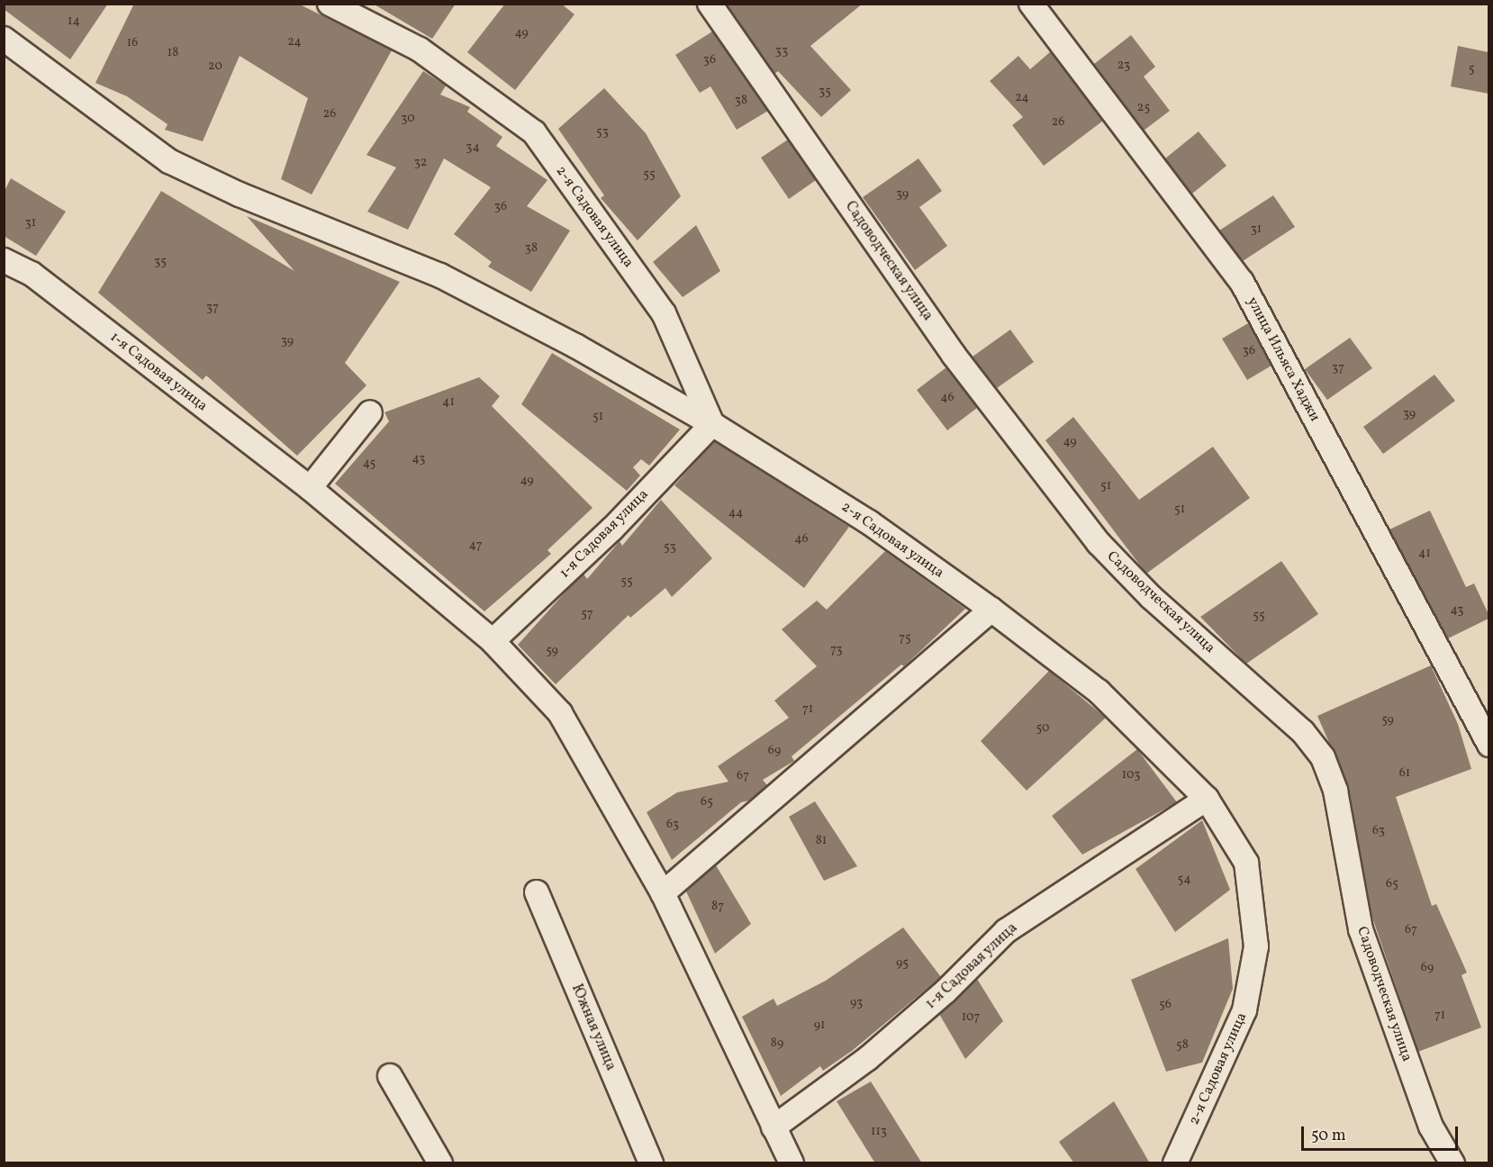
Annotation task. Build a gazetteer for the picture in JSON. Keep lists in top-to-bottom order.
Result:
{
  "streets": {
    "street": [
      "2-я Садовая улица",
      "Садоводческая улица",
      "улица Ильяса Хаджи",
      "1-я Садовая улица",
      "Южная улица"
    ]
  },
  "crossings": [
    ["2-я Садовая улица", "1-я Садовая улица"]
  ],
  "house_numbers": [
    "14",
    "49",
    "24",
    "16",
    "33",
    "18",
    "36",
    "23",
    "20",
    "5",
    "35",
    "24",
    "38",
    "25",
    "26",
    "30",
    "26",
    "53",
    "34",
    "32",
    "55",
    "39",
    "36",
    "31",
    "31",
    "38",
    "35",
    "37",
    "39",
    "36",
    "37",
    "46",
    "41",
    "39",
    "51",
    "49",
    "43",
    "45",
    "49",
    "51",
    "51",
    "44",
    "46",
    "47",
    "53",
    "41",
    "55",
    "43",
    "57",
    "55",
    "75",
    "73",
    "59",
    "71",
    "59",
    "50",
    "69",
    "61",
    "103",
    "67",
    "65",
    "63",
    "63",
    "81",
    "54",
    "65",
    "87",
    "67",
    "95",
    "69",
    "93",
    "56",
    "71",
    "107",
    "91",
    "89",
    "58",
    "113"
  ],
  "scale_bar": "50 m"
}
